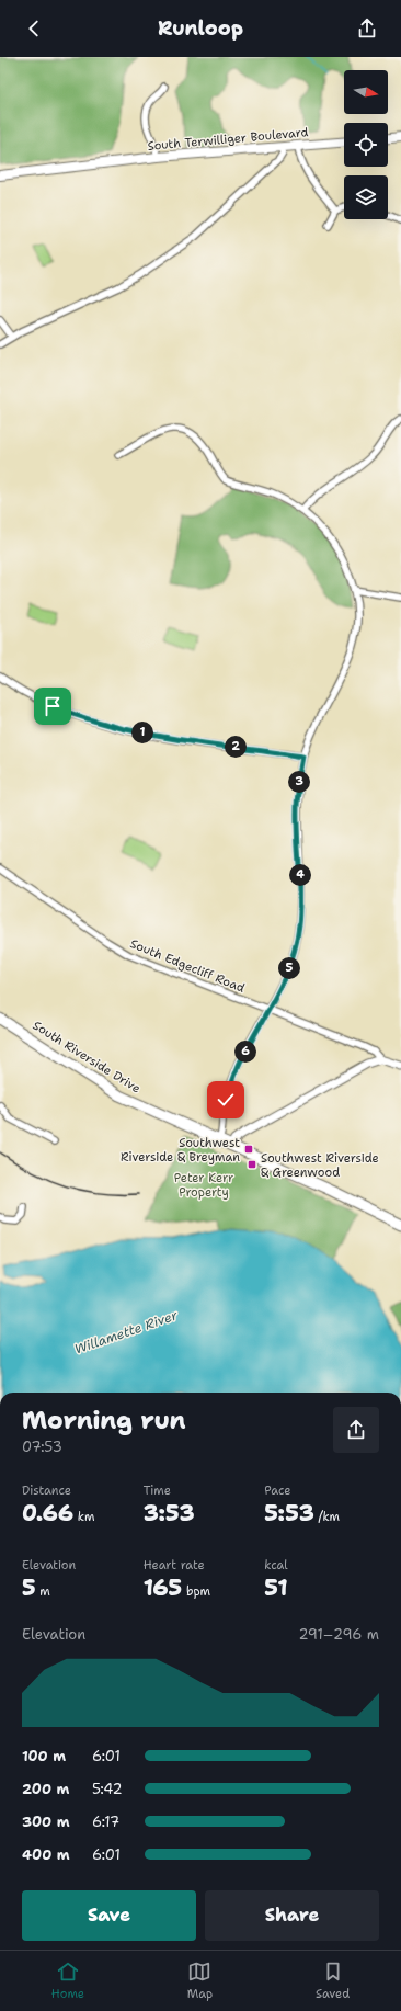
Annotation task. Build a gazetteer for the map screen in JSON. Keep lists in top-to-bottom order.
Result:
{
  "streets": {
    "main road": ["South Terwilliger Boulevard", "South Riverside Drive"],
    "street": ["South Edgecliff Road"]
  },
  "water": ["Willamette River"],
  "parks": ["Peter Kerr Property"],
  "places": {
    "transit": ["Southwest Riverside & Breyman", "Southwest Riverside & Greenwood"]
  },
  "north": "right",
  "page": {
    "header": "Runloop",
    "pins": [
      "1",
      "2",
      "3",
      "4",
      "5",
      "6"
    ],
    "heading": ["Morning run", "07:53"],
    "stats": [
      ["Distance", "0.66 km"],
      ["Time", "3:53"],
      ["Pace", "5:53 /km"],
      ["Elevation", "5 m"],
      ["Heart rate", "165 bpm"],
      ["kcal", "51"]
    ],
    "chart": ["Elevation", "291–296 m"],
    "list": [
      {
        "name": "100 m",
        "note": "6:01"
      },
      {
        "name": "200 m",
        "note": "5:42"
      },
      {
        "name": "300 m",
        "note": "6:17"
      },
      {
        "name": "400 m",
        "note": "6:01"
      }
    ],
    "buttons": ["Save", "Share"],
    "tabs": ["Home", "Map", "Saved"]
  }
}
